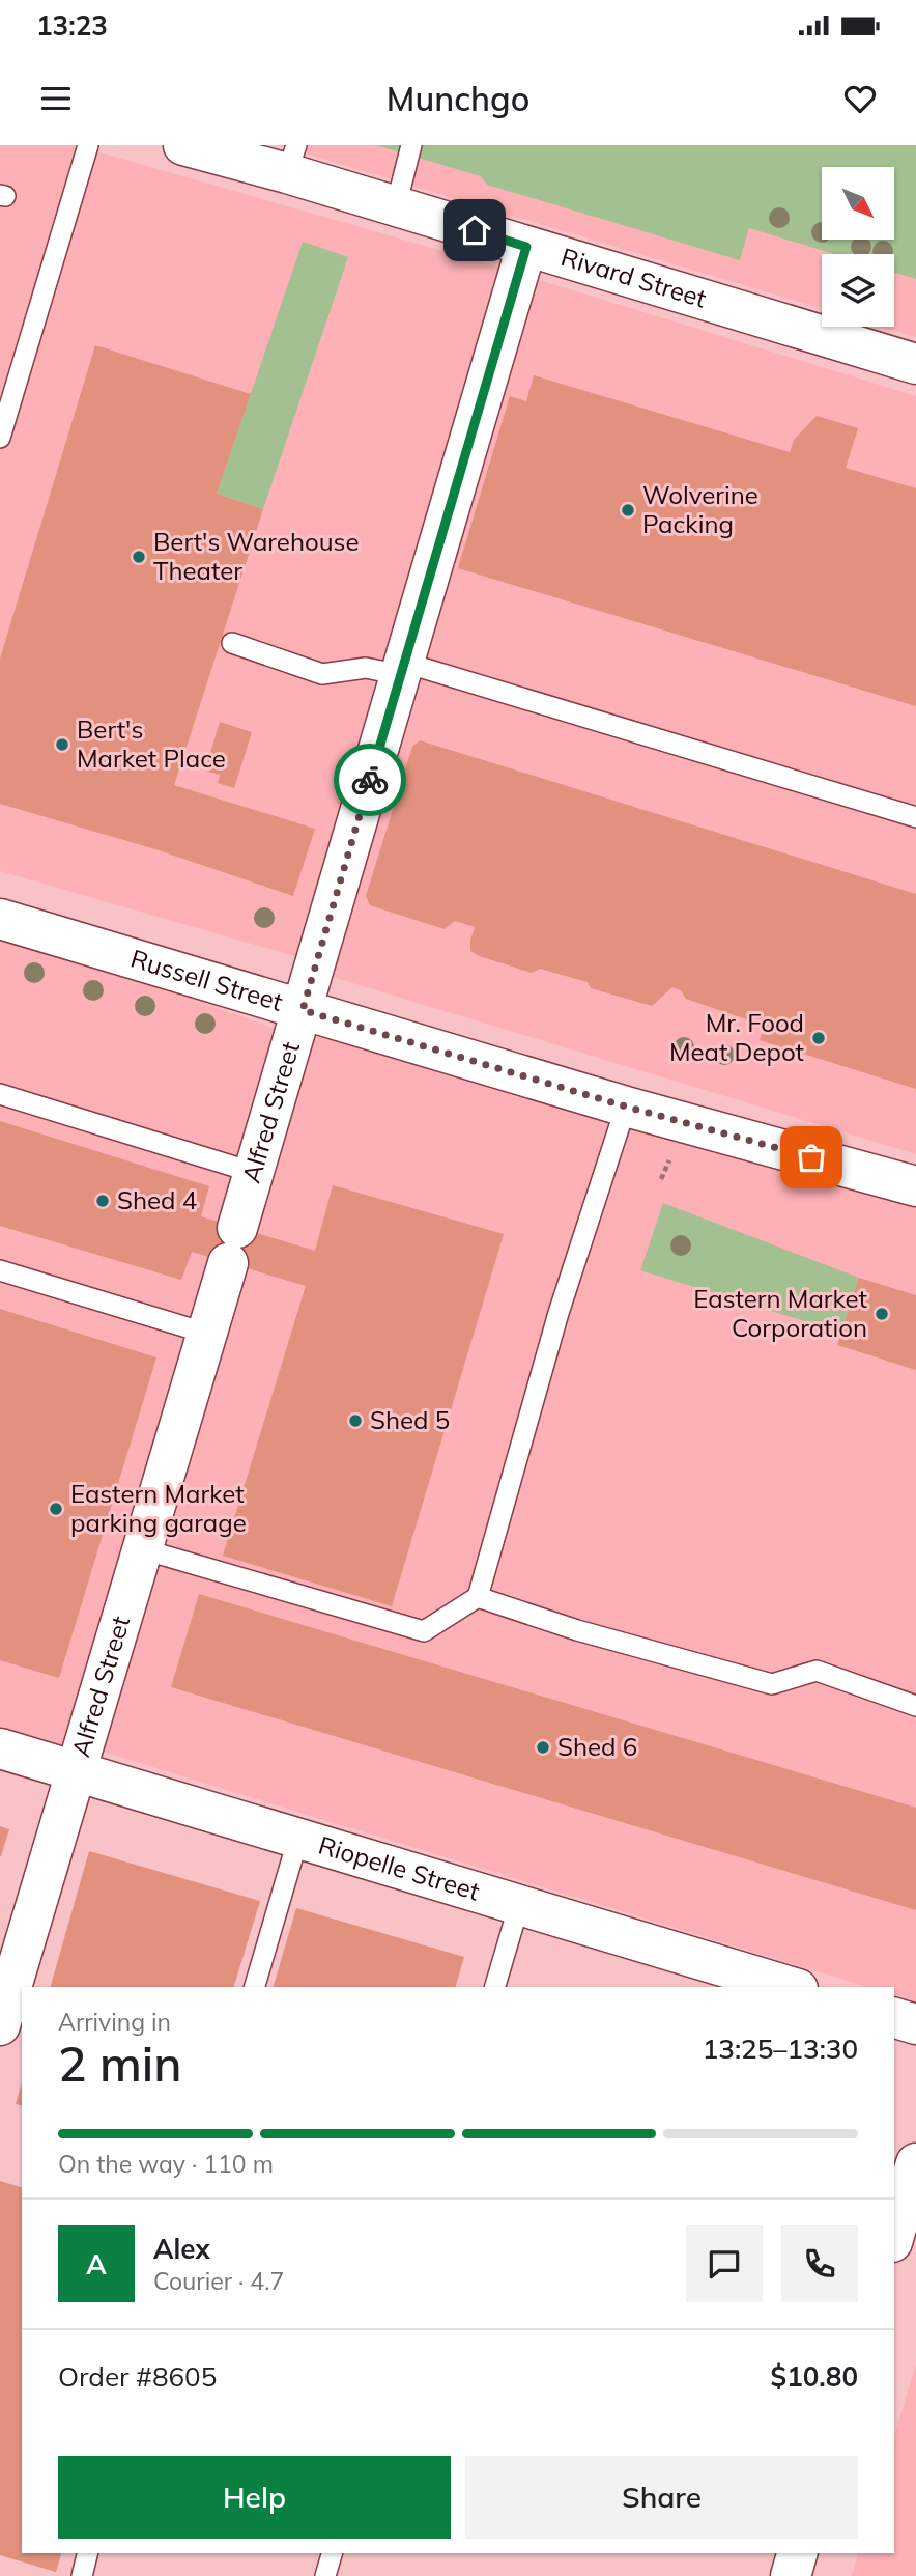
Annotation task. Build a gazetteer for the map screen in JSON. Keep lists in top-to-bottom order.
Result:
{
  "streets": {
    "street": [
      "Rivard Street",
      "Russell Street",
      "Alfred Street",
      "Riopelle Street"
    ]
  },
  "crossings": [
    ["Rivard Street", "Alfred Street"],
    ["Russell Street", "Alfred Street"],
    ["Alfred Street", "Riopelle Street"]
  ],
  "places": [
    "Wolverine Packing",
    "Bert's Warehouse Theater",
    "Bert's Market Place",
    "Mr. Food Meat Depot",
    "Shed 4",
    "Eastern Market Corporation",
    "Shed 5",
    "Eastern Market parking garage",
    "Shed 6"
  ],
  "north": "bottom right",
  "page": {
    "status": "13:23",
    "header": "Munchgo",
    "heading": ["2 min", "Arriving in", "13:25–13:30"],
    "panel": [
      "Alex",
      "Courier · 4.7",
      "Order #8605",
      "$10.80"
    ],
    "bar": "On the way · 110 m",
    "round": "A",
    "buttons": ["Help", "Share"]
  }
}
